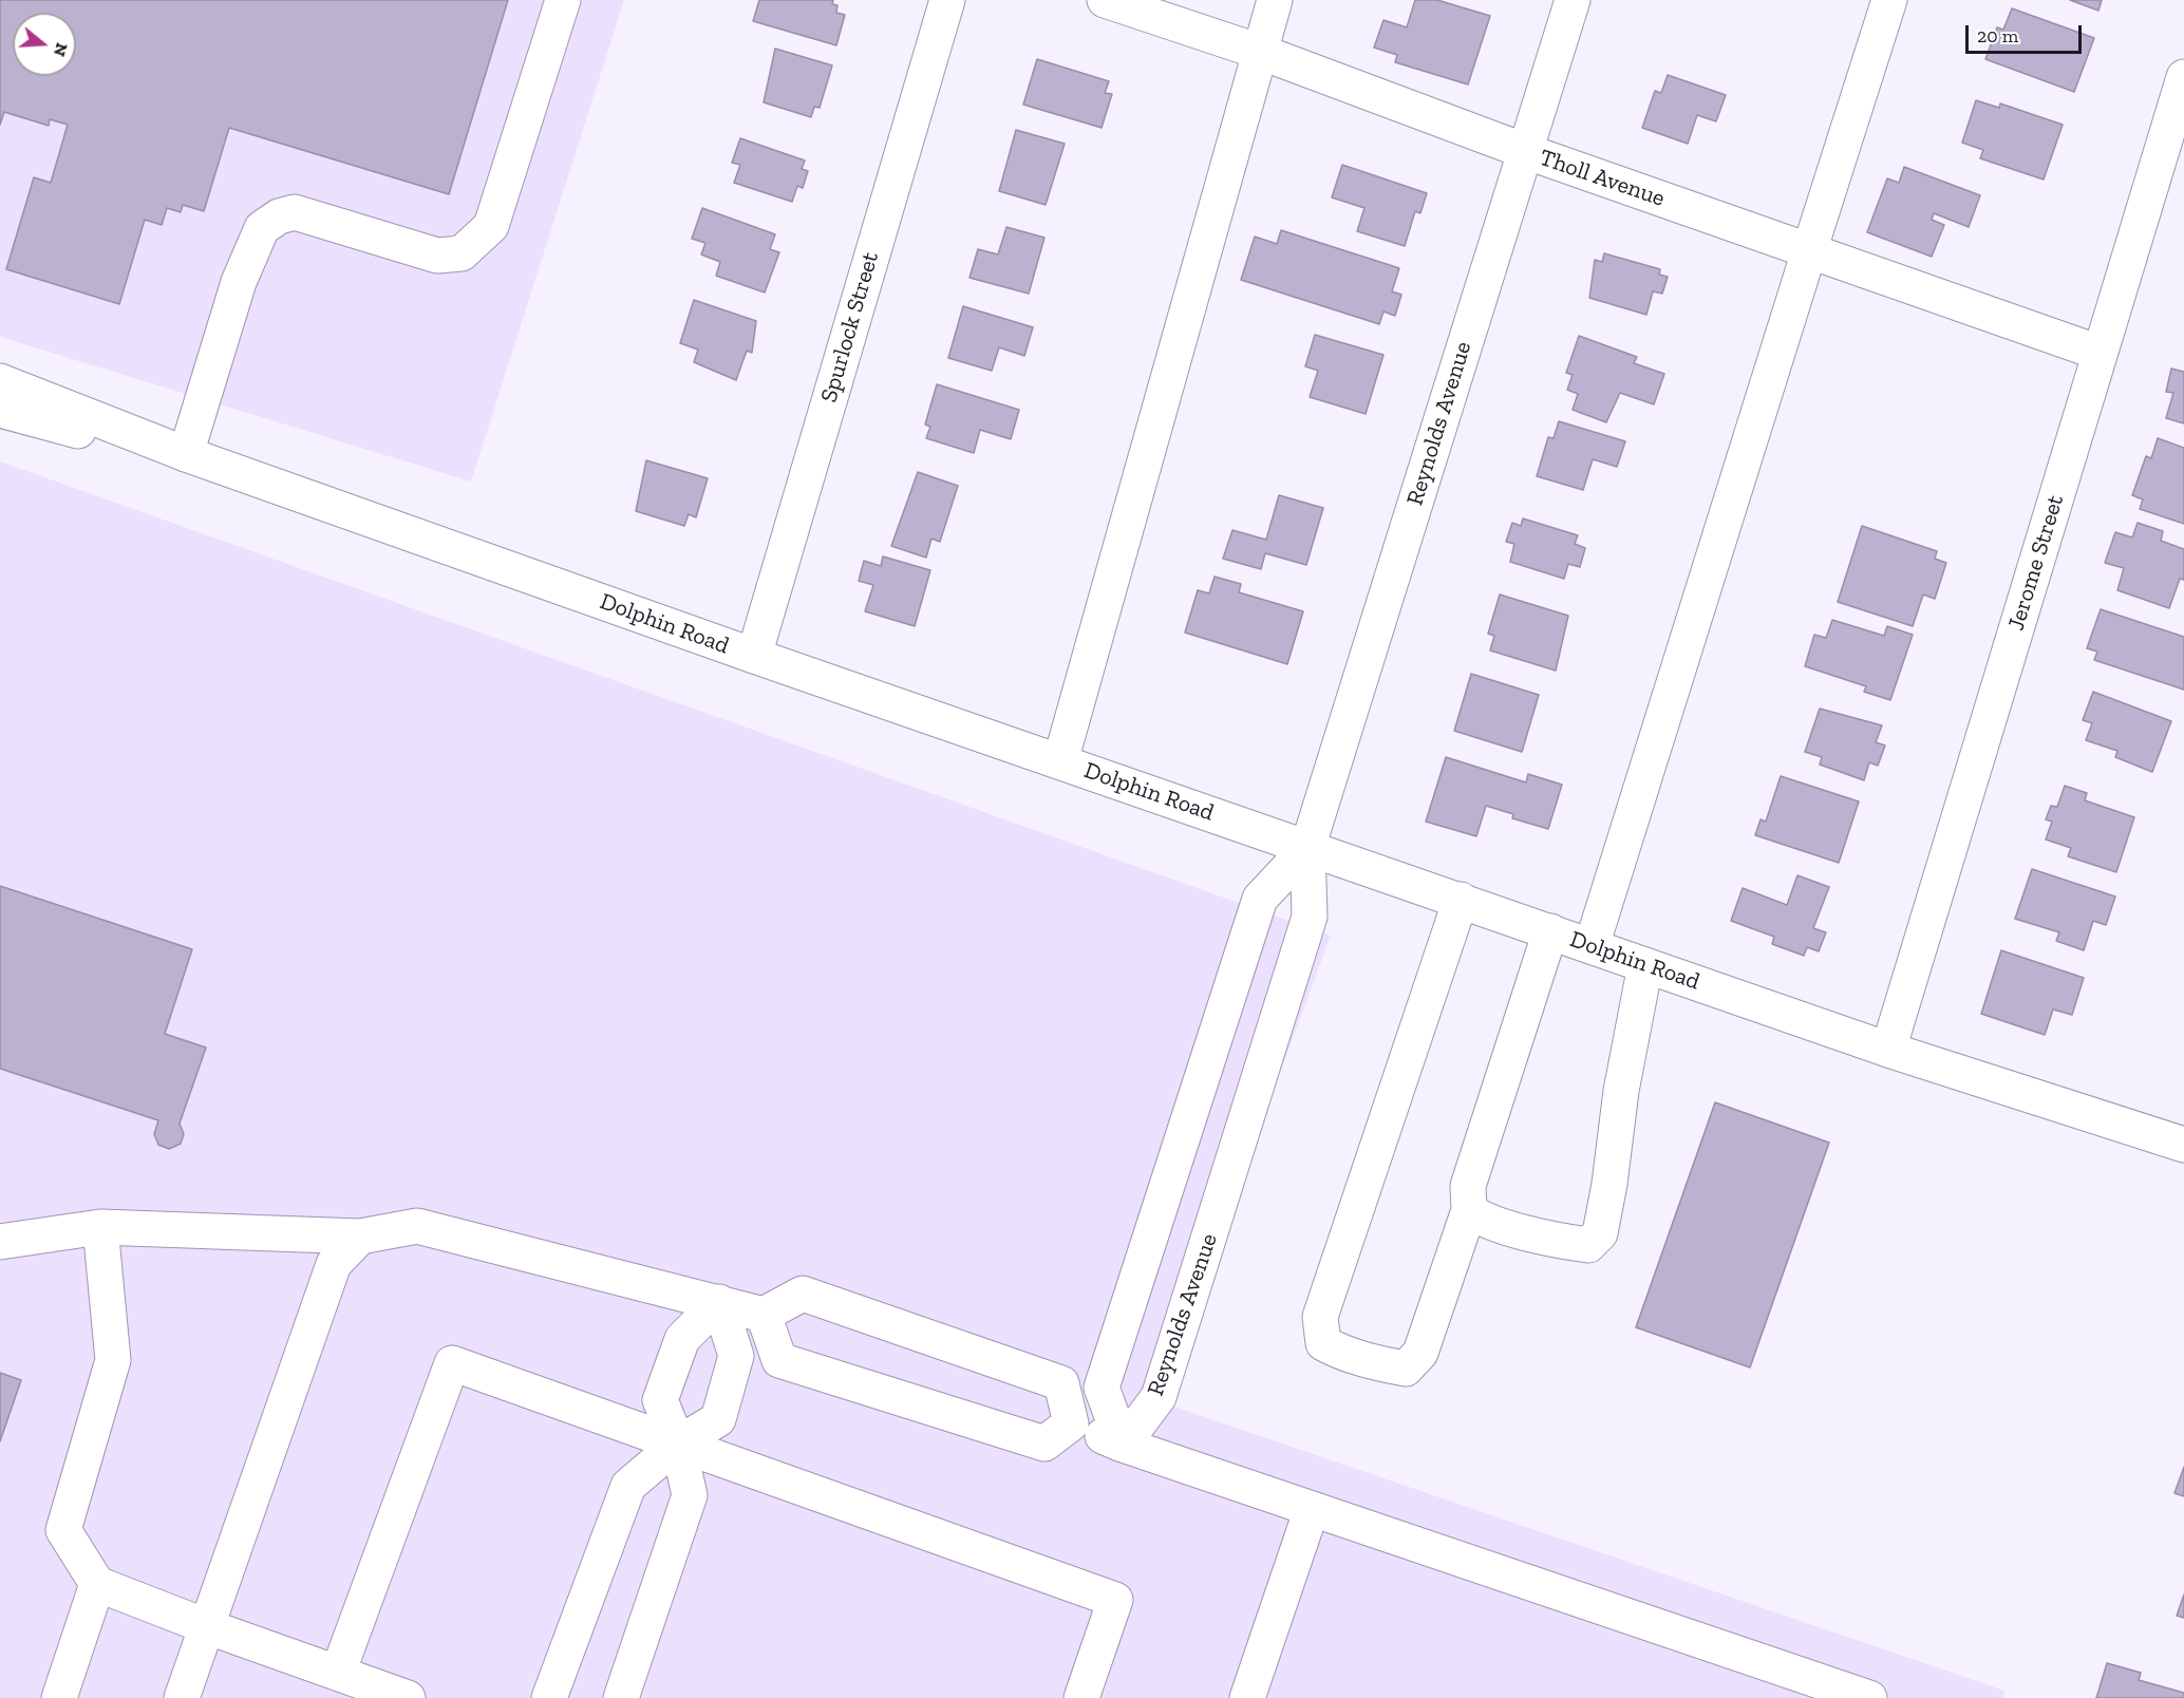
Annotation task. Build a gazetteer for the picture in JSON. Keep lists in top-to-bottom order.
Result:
{
  "streets": {
    "street": [
      "Tholl Avenue",
      "Spurlock Street",
      "Reynolds Avenue",
      "Jerome Street",
      "Dolphin Road"
    ]
  },
  "crossings": [
    ["Tholl Avenue", "Reynolds Avenue"],
    ["Tholl Avenue", "Jerome Street"],
    ["Spurlock Street", "Dolphin Road"],
    ["Reynolds Avenue", "Dolphin Road"],
    ["Jerome Street", "Dolphin Road"]
  ],
  "scale_bar": "20 m",
  "north": "right"
}
